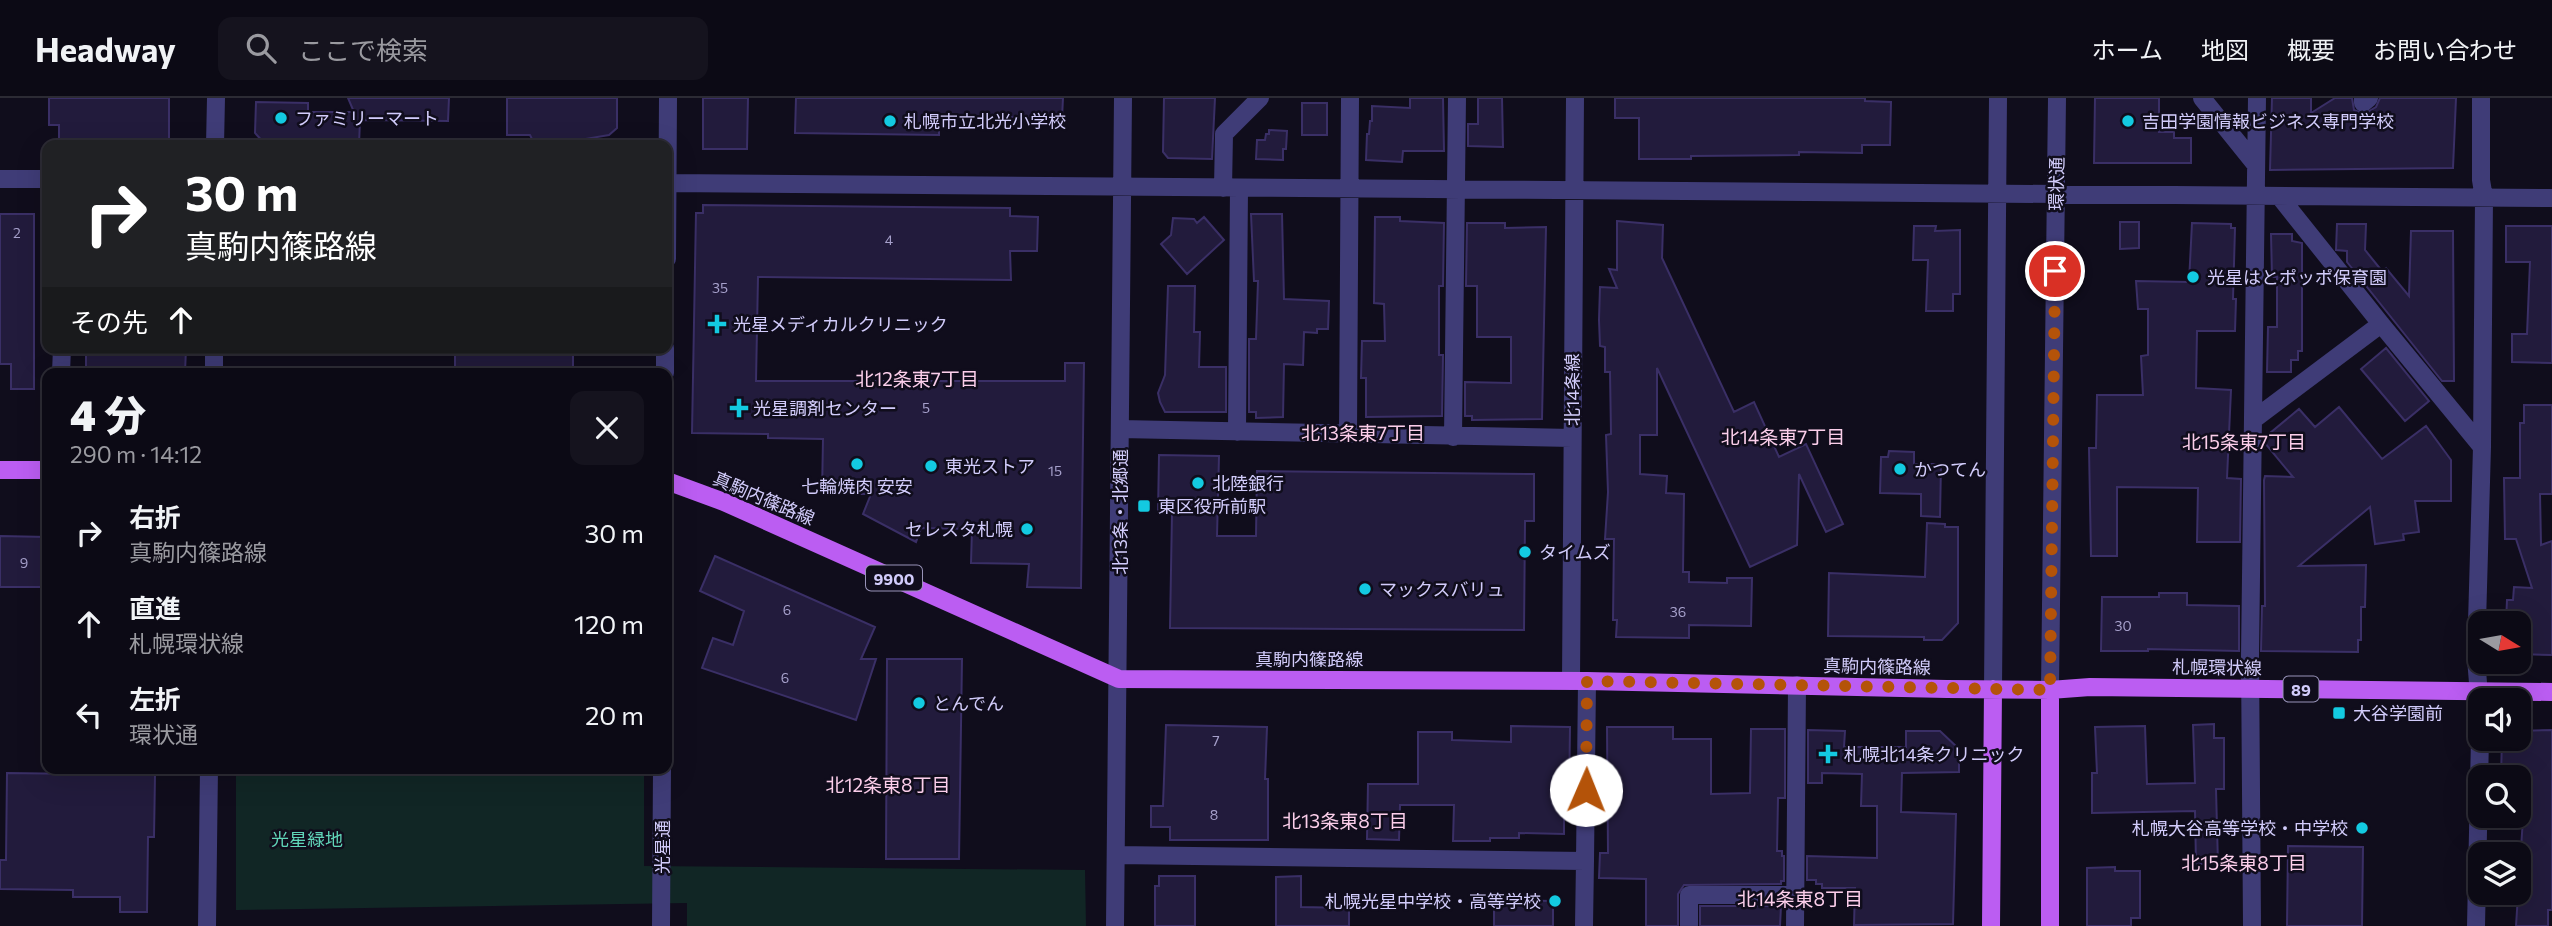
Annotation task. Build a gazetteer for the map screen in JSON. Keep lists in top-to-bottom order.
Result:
{
  "streets": {
    "main road": [
      "真駒内篠路線",
      "9900",
      "札幌環状線",
      "89"
    ],
    "street": [
      "環状通",
      "北14条線",
      "北13条・北郷通",
      "光星通"
    ]
  },
  "crossings": [
    ["環状通", "札幌環状線"],
    ["北14条線", "真駒内篠路線"],
    ["真駒内篠路線", "北13条・北郷通"],
    ["真駒内篠路線", "札幌環状線"]
  ],
  "districts": [
    "北12条東7丁目",
    "北13条東7丁目",
    "北14条東7丁目",
    "北15条東7丁目",
    "北12条東8丁目",
    "北13条東8丁目",
    "北15条東8丁目",
    "北14条東8丁目"
  ],
  "parks": ["光星緑地"],
  "places": {
    "other": [
      "ファミリーマート",
      "札幌市立北光小学校",
      "吉田学園情報ビジネス専門学校",
      "光星はとポッポ保育園",
      "七輪焼肉 安安",
      "東光ストア",
      "かつてん",
      "北陸銀行",
      "セレスタ札幌",
      "タイムズ",
      "マックスバリュ",
      "とんでん",
      "札幌大谷高等学校・中学校",
      "札幌光星中学校・高等学校"
    ],
    "health": ["光星メディカルクリニック", "光星調剤センター", "札幌北14条クリニック"],
    "transit": ["東区役所前駅", "大谷学園前"]
  },
  "house_numbers": [
    "2",
    "4",
    "35",
    "5",
    "15",
    "9",
    "6",
    "36",
    "30",
    "6",
    "7",
    "8"
  ],
  "north": "right",
  "page": {
    "header": "Headway",
    "search": "ここで検索",
    "nav": [
      "ホーム",
      "地図",
      "概要",
      "お問い合わせ"
    ],
    "turn": ["30 m", "真駒内篠路線"],
    "then": "その先",
    "heading": ["4 分", "290 m · 14:12"],
    "list": [
      {
        "name": "右折",
        "note": "真駒内篠路線",
        "value": "30 m"
      },
      {
        "name": "直進",
        "note": "札幌環状線",
        "value": "120 m"
      },
      {
        "name": "左折",
        "note": "環状通",
        "value": "20 m"
      }
    ]
  }
}
